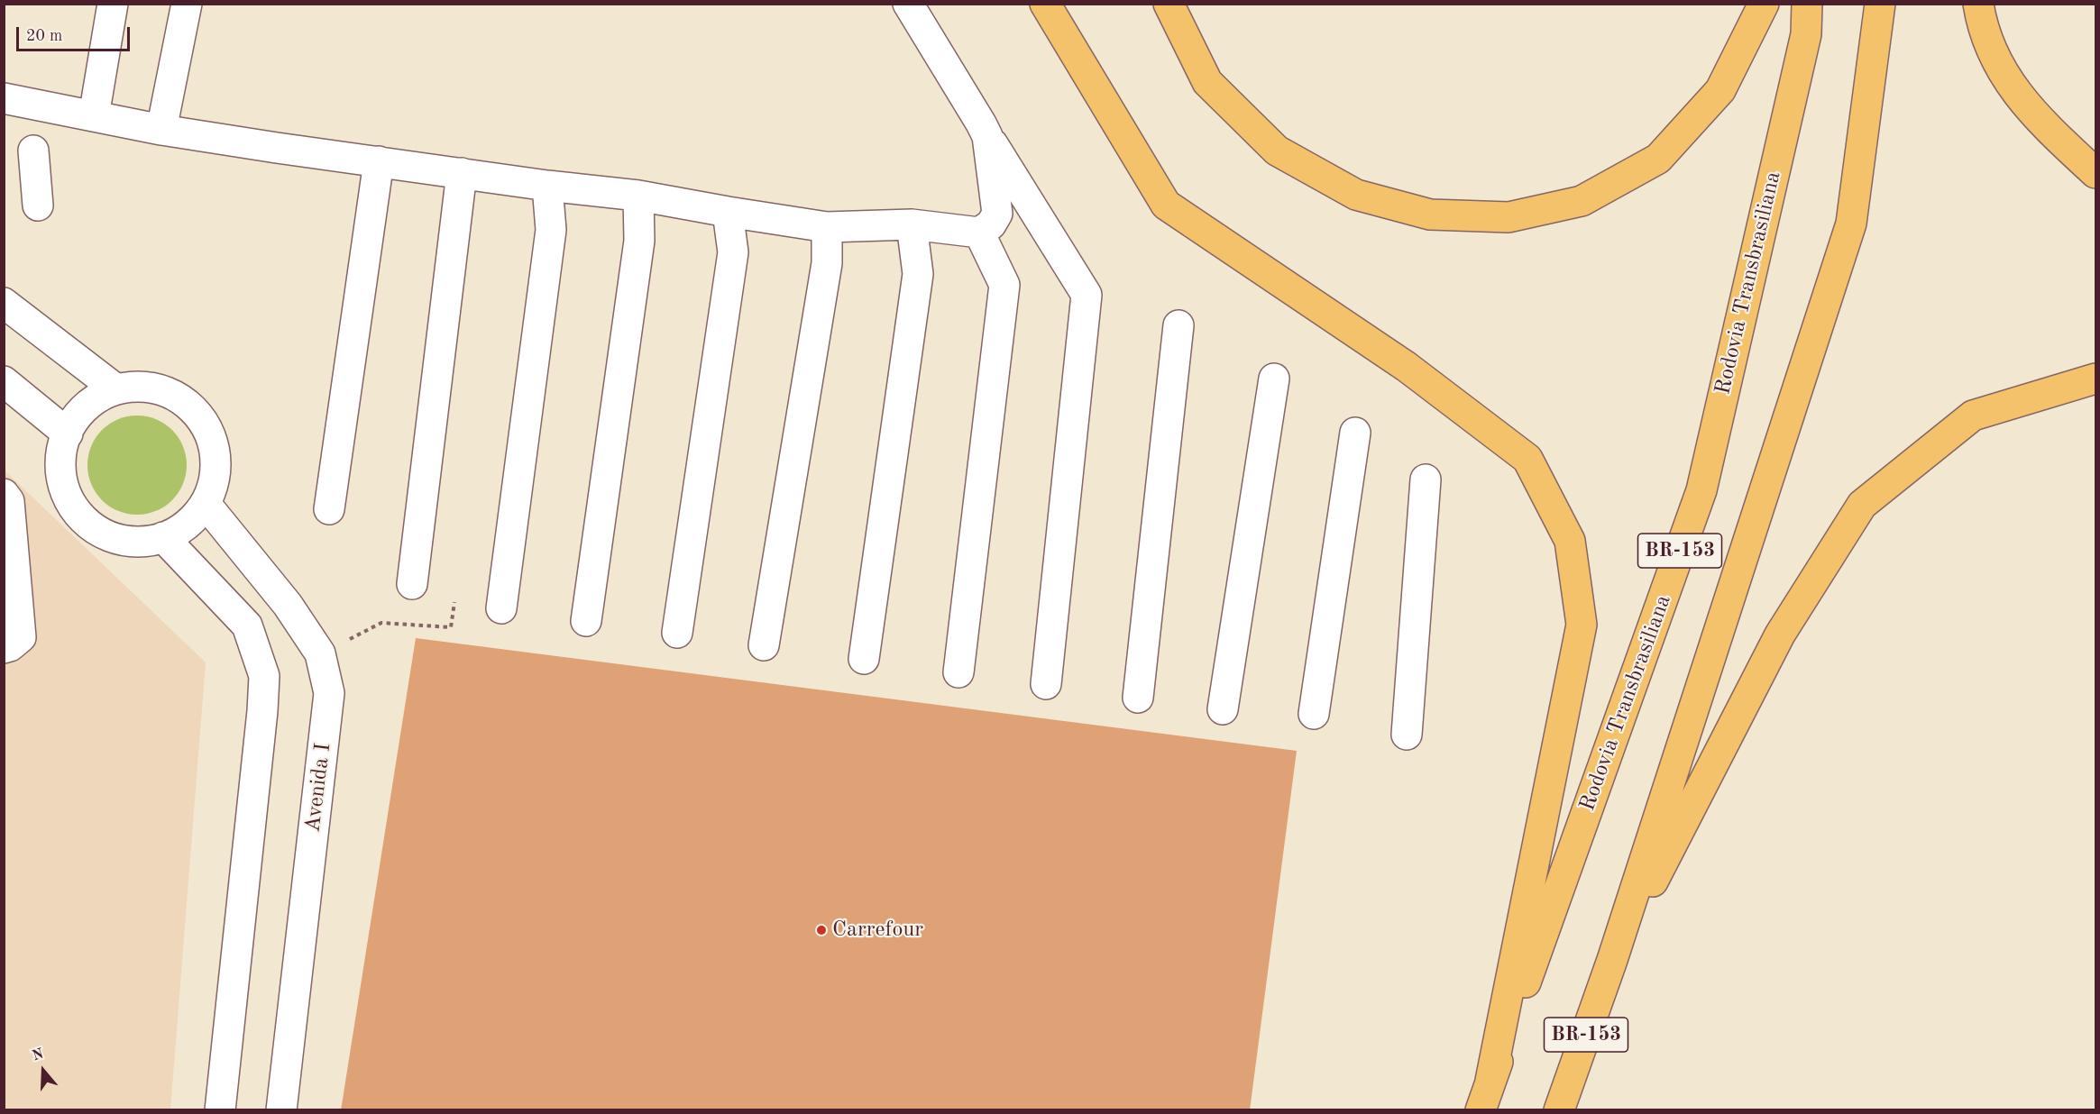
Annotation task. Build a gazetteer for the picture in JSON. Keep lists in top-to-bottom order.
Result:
{
  "streets": {
    "highway": ["Rodovia Transbrasiliana", "BR-153"],
    "street": ["Avenida I"]
  },
  "places": ["Carrefour"],
  "scale_bar": "20 m",
  "north": "top"
}
